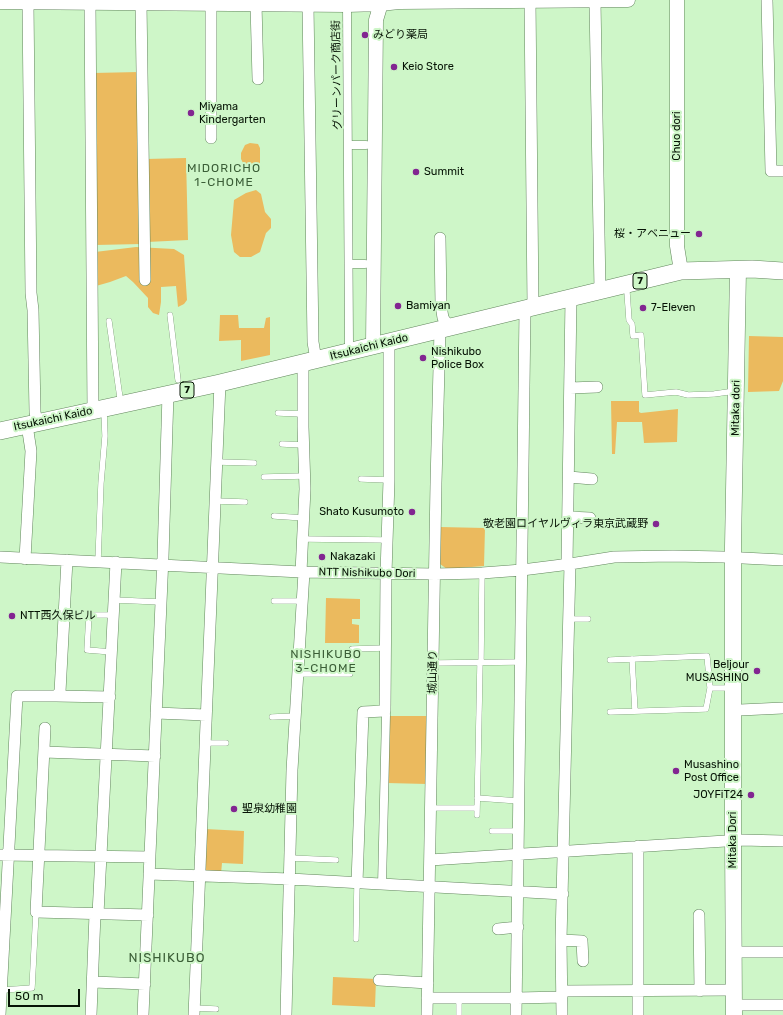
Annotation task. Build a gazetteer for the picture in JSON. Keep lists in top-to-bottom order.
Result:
{
  "streets": {
    "main road": [
      "7",
      "Itsukaichi Kaido",
      "Mitaka dori",
      "Mitaka Dori"
    ],
    "street": [
      "グリーンパーク商店街",
      "Chuo dori",
      "NTT Nishikubo Dori",
      "城山通り"
    ]
  },
  "crossings": [
    ["Chuo dori", "Itsukaichi Kaido"],
    ["7", "Itsukaichi Kaido"],
    ["7", "Mitaka dori"],
    ["Itsukaichi Kaido", "Mitaka dori"],
    ["Itsukaichi Kaido", "城山通り"],
    ["Mitaka dori", "NTT Nishikubo Dori"],
    ["Mitaka dori", "Mitaka Dori"],
    ["NTT Nishikubo Dori", "城山通り"],
    ["NTT Nishikubo Dori", "Mitaka Dori"]
  ],
  "districts": ["MIDORICHO 1-CHOME", "NISHIKUBO 3-CHOME", "NISHIKUBO"],
  "places": [
    "みどり薬局",
    "Keio Store",
    "Miyama Kindergarten",
    "Summit",
    "桜・アベニュー",
    "Bamiyan",
    "7-Eleven",
    "Nishikubo Police Box",
    "Shato Kusumoto",
    "敬老園ロイヤルヴィラ東京武蔵野",
    "Nakazaki",
    "NTT西久保ビル",
    "Beljour MUSASHINO",
    "Musashino Post Office",
    "JOYFiT24",
    "聖泉幼稚園"
  ],
  "scale_bar": "50 m"
}
